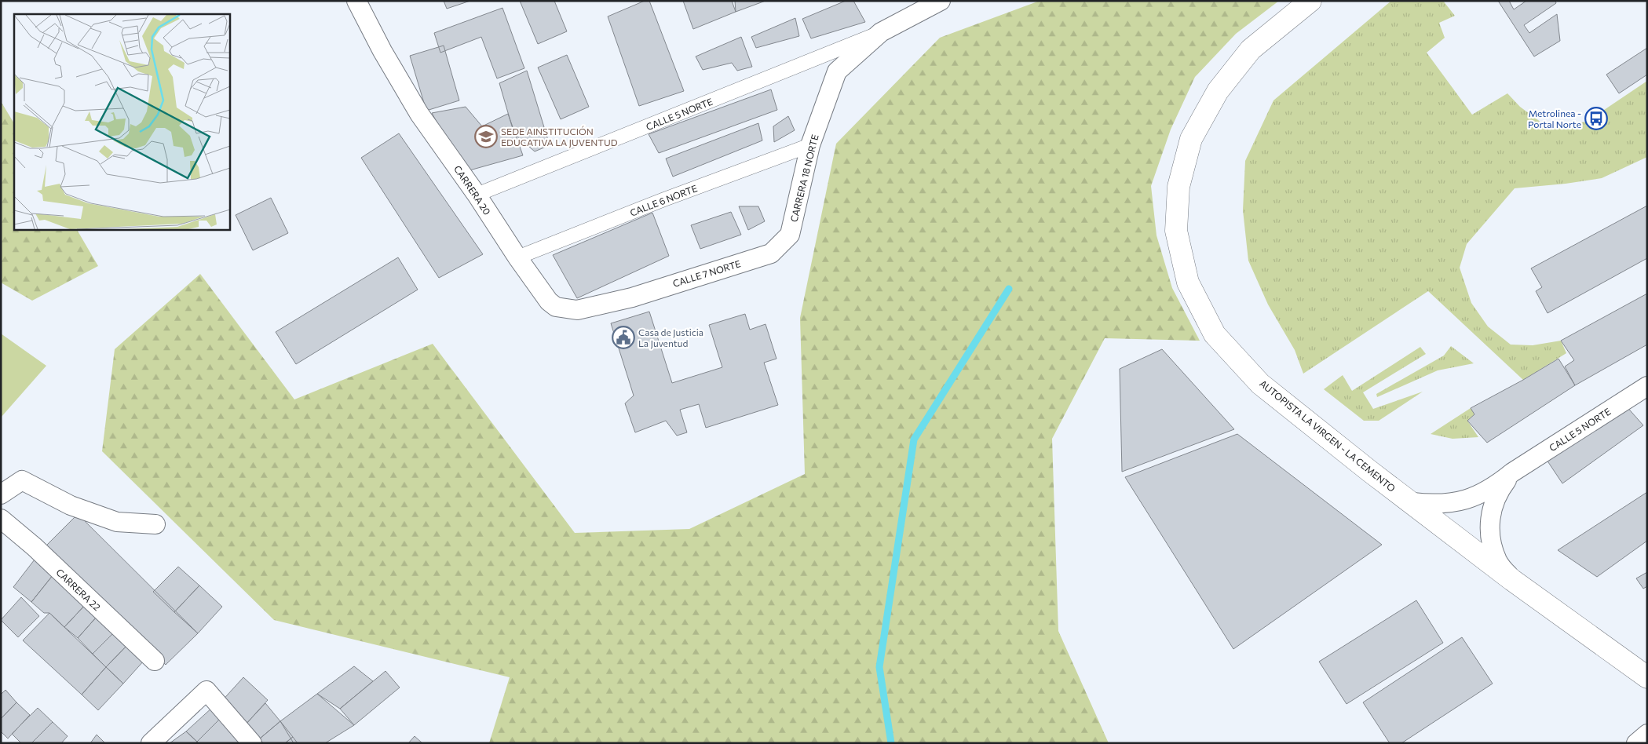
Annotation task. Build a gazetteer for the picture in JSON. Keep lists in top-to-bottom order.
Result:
{
  "streets": {
    "main road": ["AUTOPISTA LA VIRGEN - LA CEMENTO"],
    "street": [
      "CALLE 5 NORTE",
      "CARRERA 18 NORTE",
      "CARRERA 20",
      "CALLE 6 NORTE",
      "CALLE 7 NORTE",
      "CARRERA 22"
    ]
  },
  "crossings": [
    ["CALLE 5 NORTE", "CARRERA 18 NORTE"],
    ["CALLE 5 NORTE", "CARRERA 20"],
    ["CALLE 5 NORTE", "AUTOPISTA LA VIRGEN - LA CEMENTO"],
    ["CARRERA 18 NORTE", "CALLE 6 NORTE"],
    ["CARRERA 18 NORTE", "CALLE 7 NORTE"],
    ["CARRERA 20", "CALLE 6 NORTE"],
    ["CARRERA 20", "CALLE 7 NORTE"]
  ],
  "places": {
    "bus stop": ["Metrolinea - Portal Norte"],
    "school or university": ["SEDE AINSTITUCIÓN EDUCATIVA LA JUVENTUD"],
    "public building": ["Casa de Justicia La Juventud"]
  }
}
